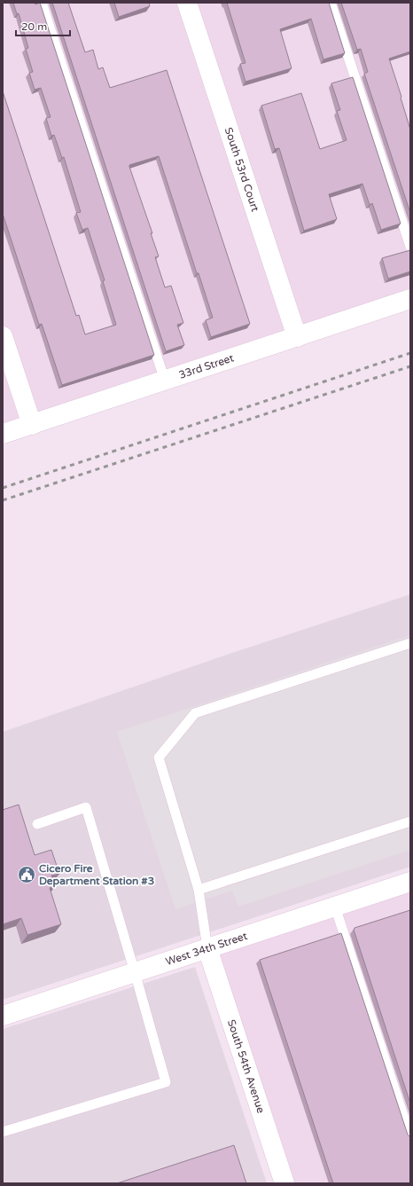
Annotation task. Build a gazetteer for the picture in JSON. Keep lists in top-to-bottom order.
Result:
{
  "streets": {
    "street": [
      "South 53rd Court",
      "33rd Street",
      "West 34th Street",
      "South 54th Avenue"
    ]
  },
  "crossings": [
    ["South 53rd Court", "33rd Street"],
    ["West 34th Street", "South 54th Avenue"]
  ],
  "places": {
    "public building": ["Cicero Fire Department Station #3"]
  },
  "scale_bar": "20 m"
}
